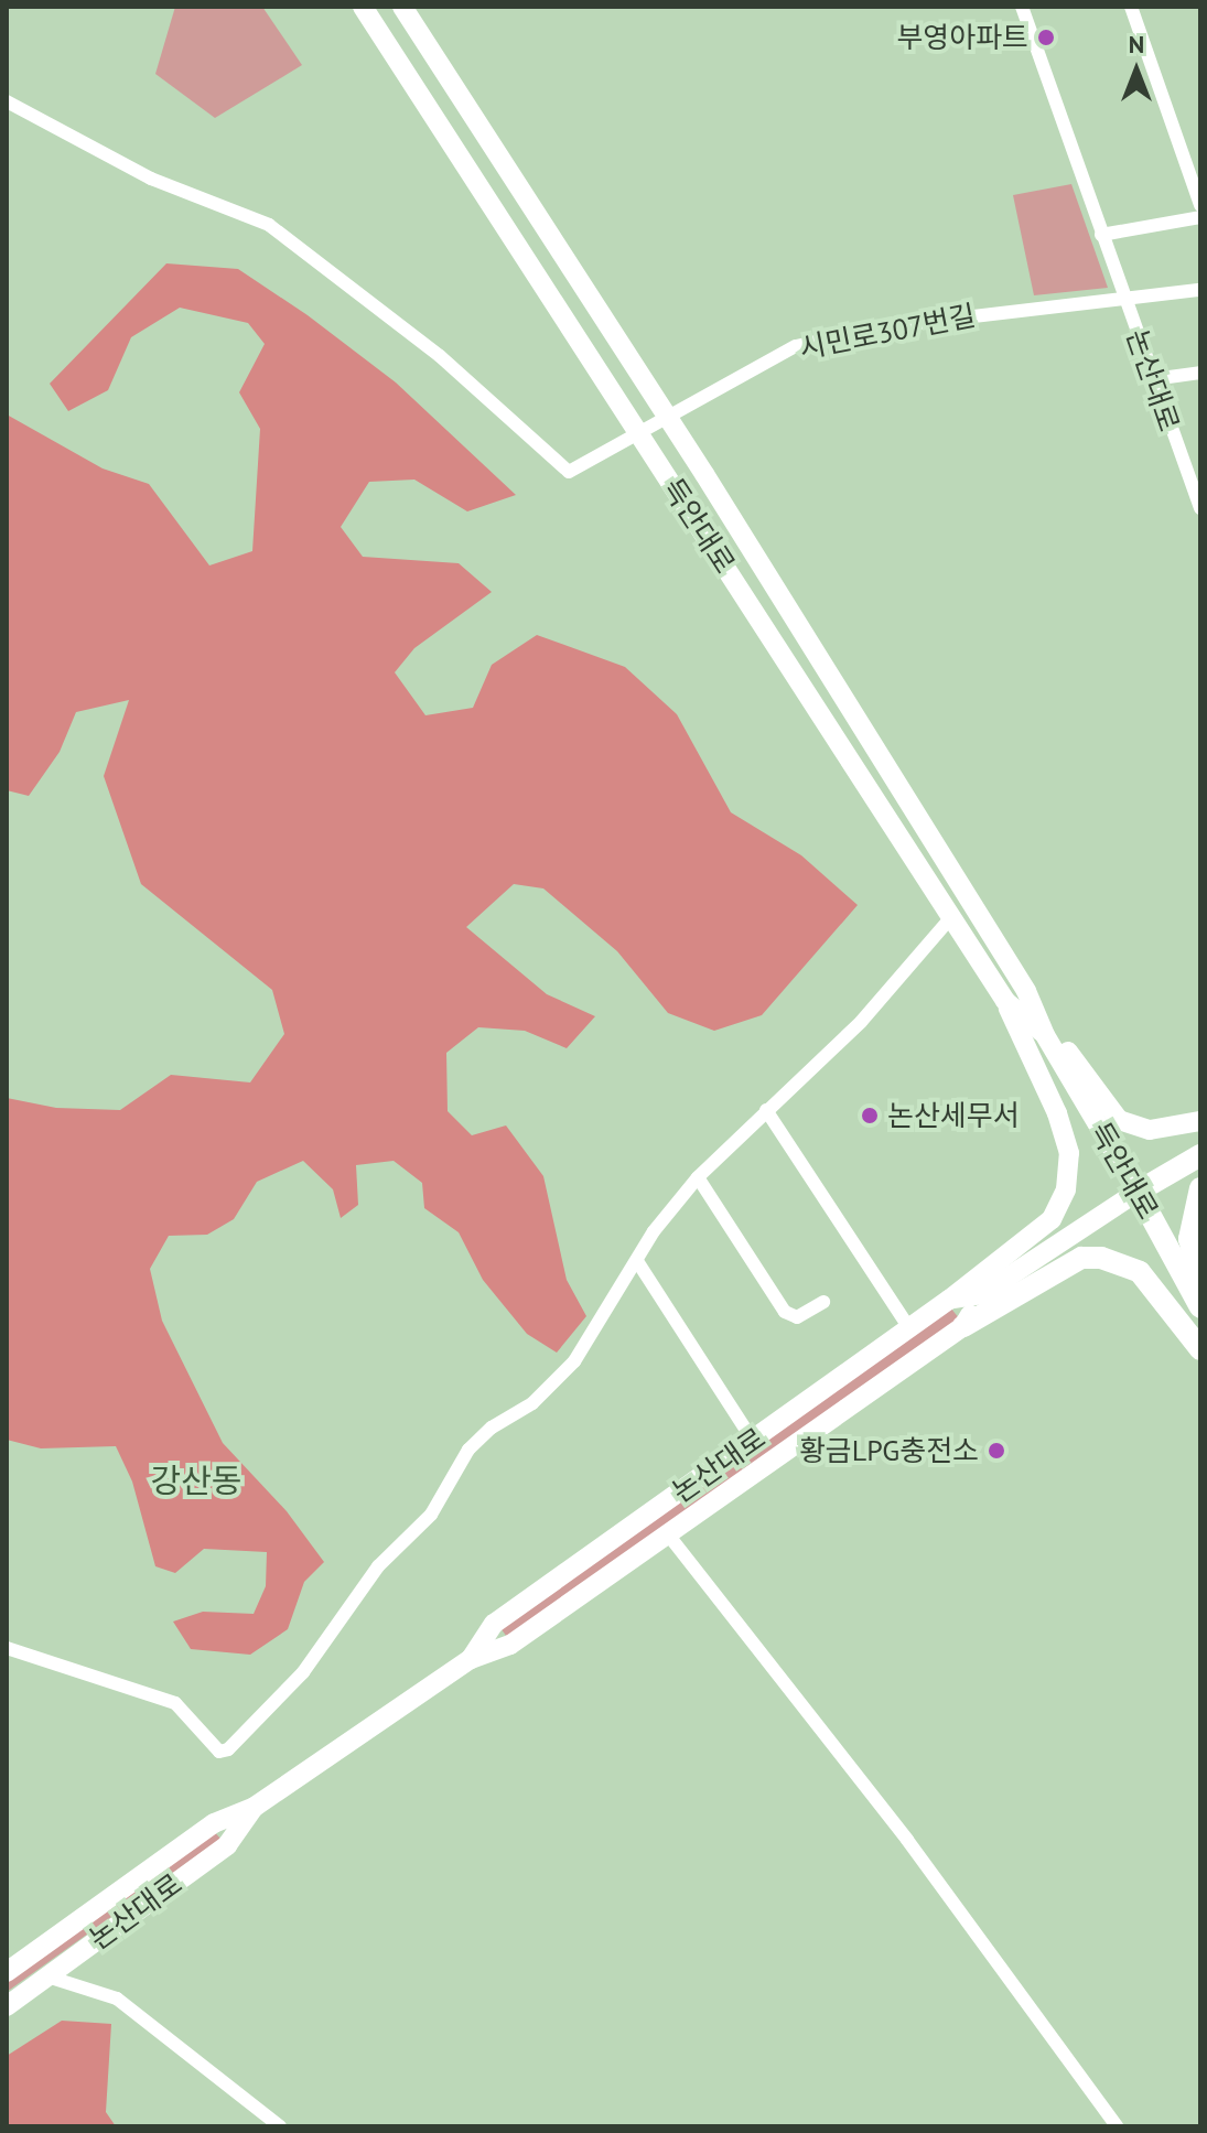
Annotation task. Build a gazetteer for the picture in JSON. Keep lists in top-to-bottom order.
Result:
{
  "streets": {
    "main road": ["논산대로", "득안대로"],
    "street": ["시민로307번길"]
  },
  "crossings": [
    ["시민로307번길", "논산대로"],
    ["시민로307번길", "득안대로"],
    ["논산대로", "득안대로"]
  ],
  "districts": ["강산동"],
  "places": ["부영아파트", "논산세무서", "황금LPG충전소"],
  "north": "top"
}
